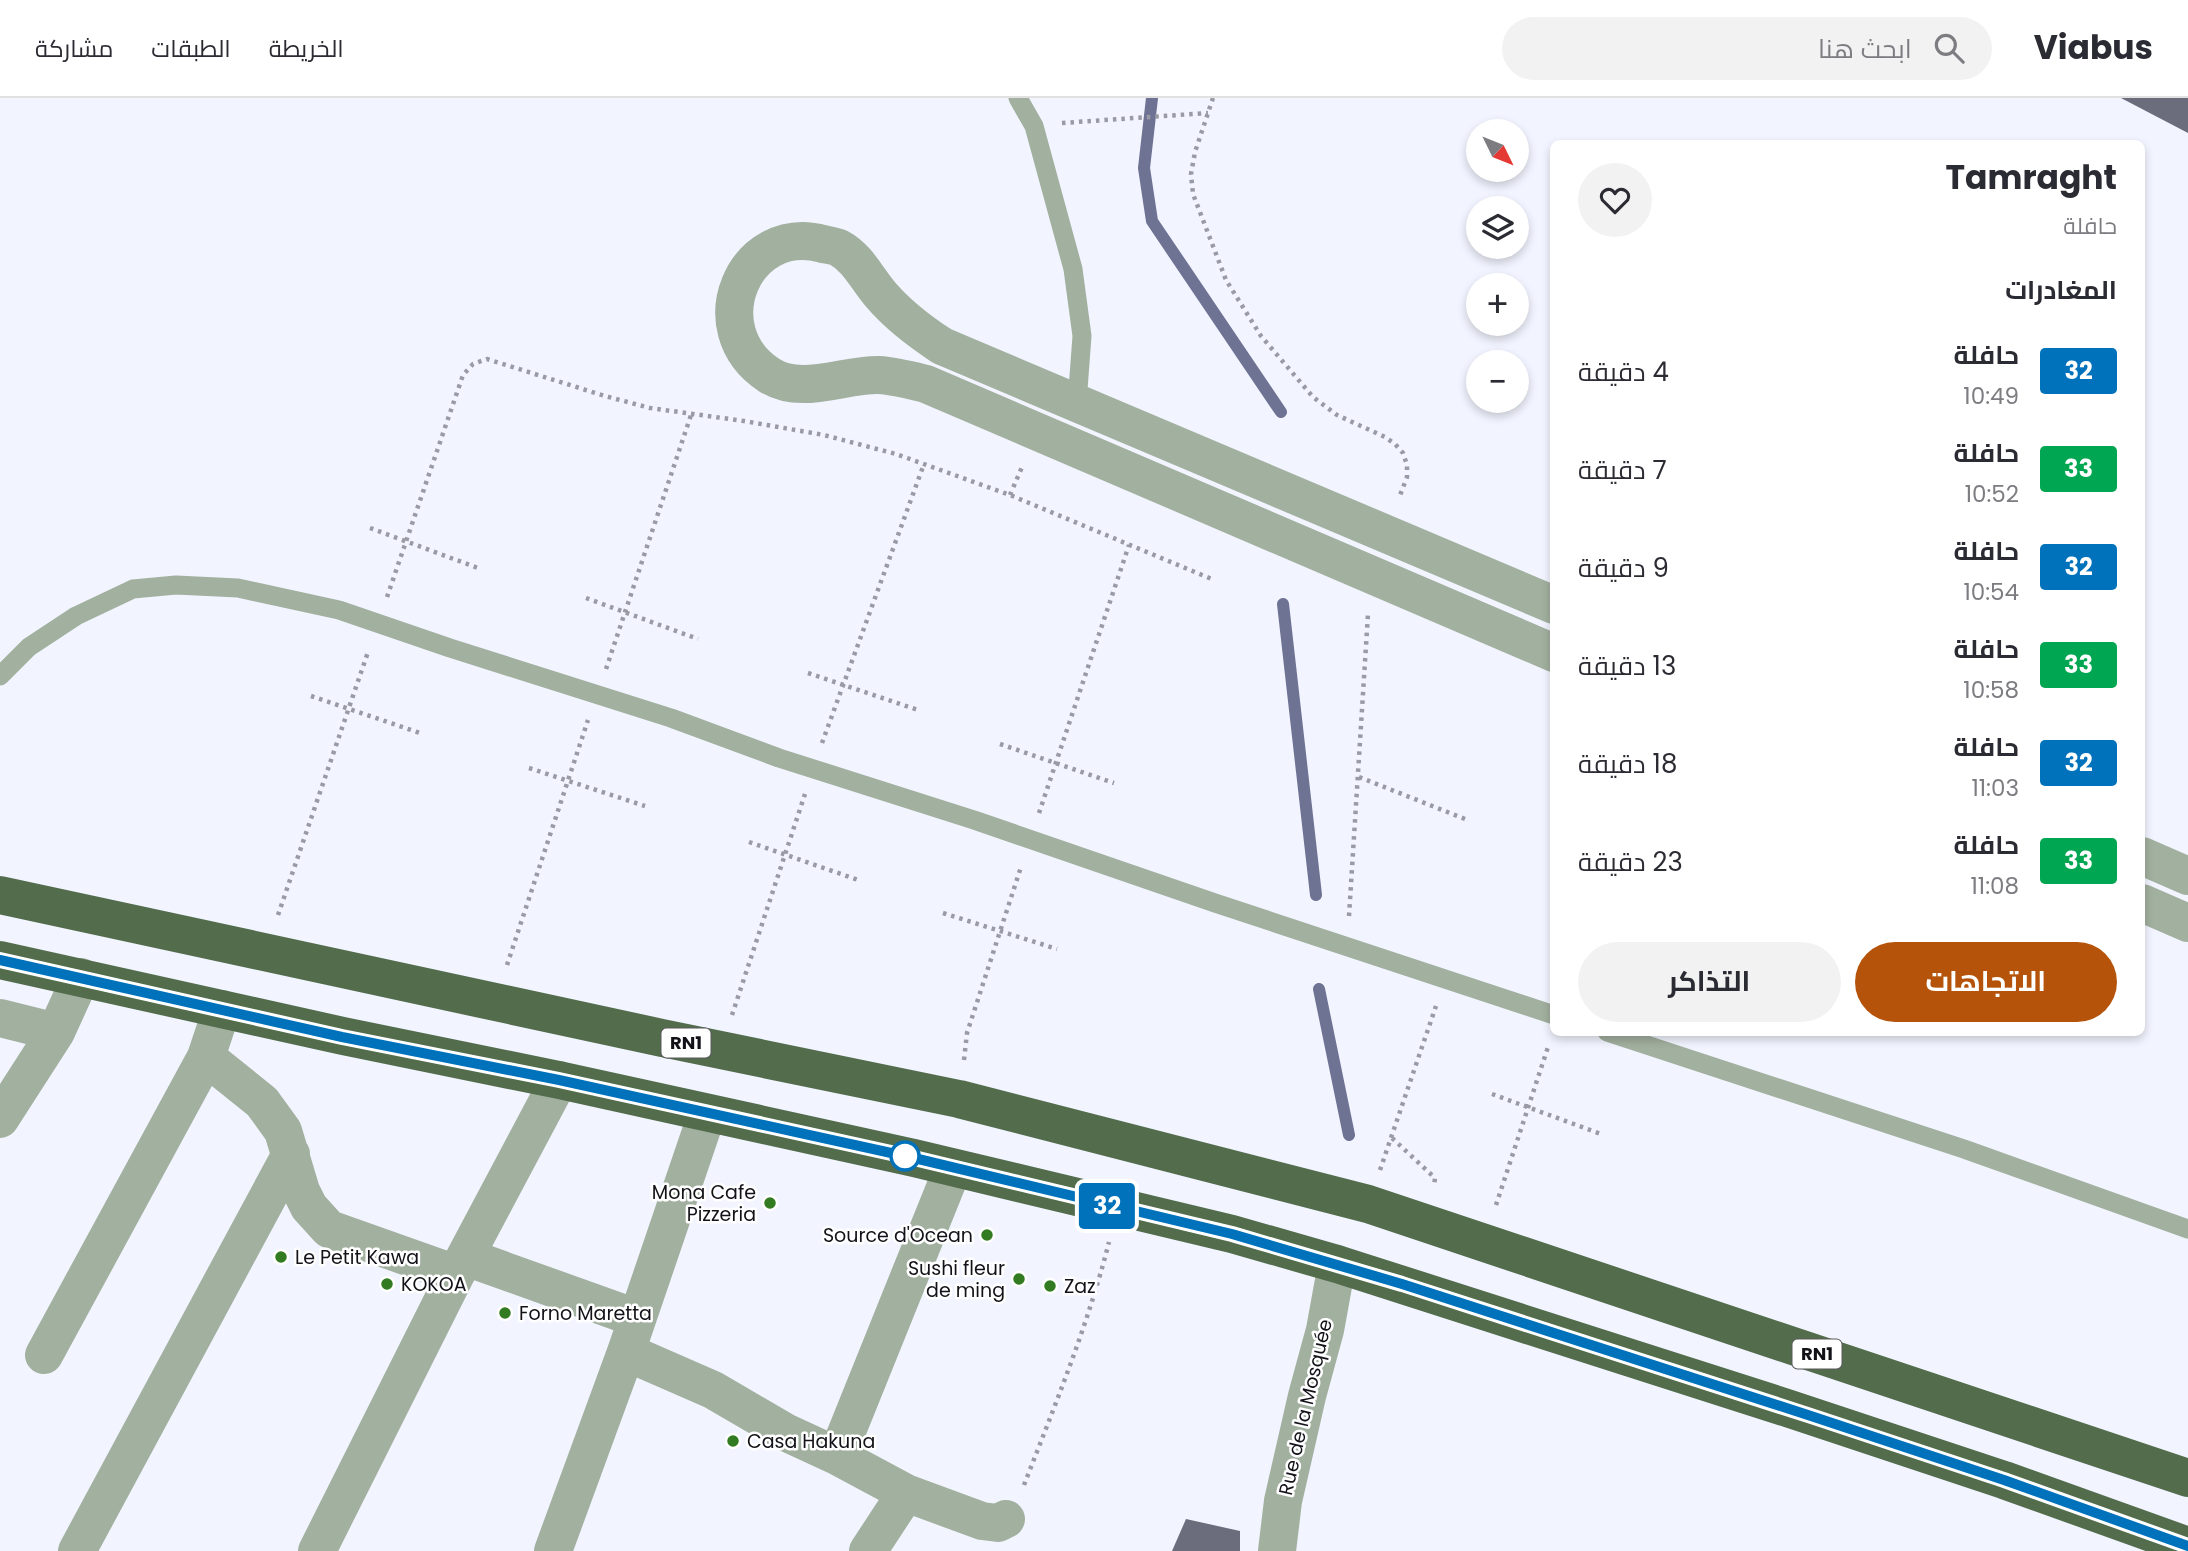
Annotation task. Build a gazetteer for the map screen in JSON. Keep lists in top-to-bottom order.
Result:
{
  "streets": {
    "highway": ["RN1"],
    "street": ["Rue de la Mosquée"]
  },
  "places": [
    "Mona Cafe Pizzeria",
    "Source d'Ocean",
    "Le Petit Kawa",
    "Sushi fleur de ming",
    "KOKOA",
    "Zaz",
    "Forno Maretta",
    "Casa Hakuna"
  ],
  "lines": ["bus line 32"],
  "north": "bottom right",
  "page": {
    "header": "Viabus",
    "search": "ابحث هنا",
    "nav": ["الخريطة", "الطبقات", "مشاركة"],
    "on_map": "32",
    "map_buttons": ["+", "−"],
    "heading": [
      ["Tamraght", "حافلة"],
      "المغادرات"
    ],
    "list": [
      {
        "mark": "32",
        "name": "حافلة",
        "note": "10:49",
        "value": "4 دقيقة"
      },
      {
        "mark": "33",
        "name": "حافلة",
        "note": "10:52",
        "value": "7 دقيقة"
      },
      {
        "mark": "32",
        "name": "حافلة",
        "note": "10:54",
        "value": "9 دقيقة"
      },
      {
        "mark": "33",
        "name": "حافلة",
        "note": "10:58",
        "value": "13 دقيقة"
      },
      {
        "mark": "32",
        "name": "حافلة",
        "note": "11:03",
        "value": "18 دقيقة"
      },
      {
        "mark": "33",
        "name": "حافلة",
        "note": "11:08",
        "value": "23 دقيقة"
      }
    ],
    "buttons": ["الاتجاهات", "التذاكر"]
  }
}
